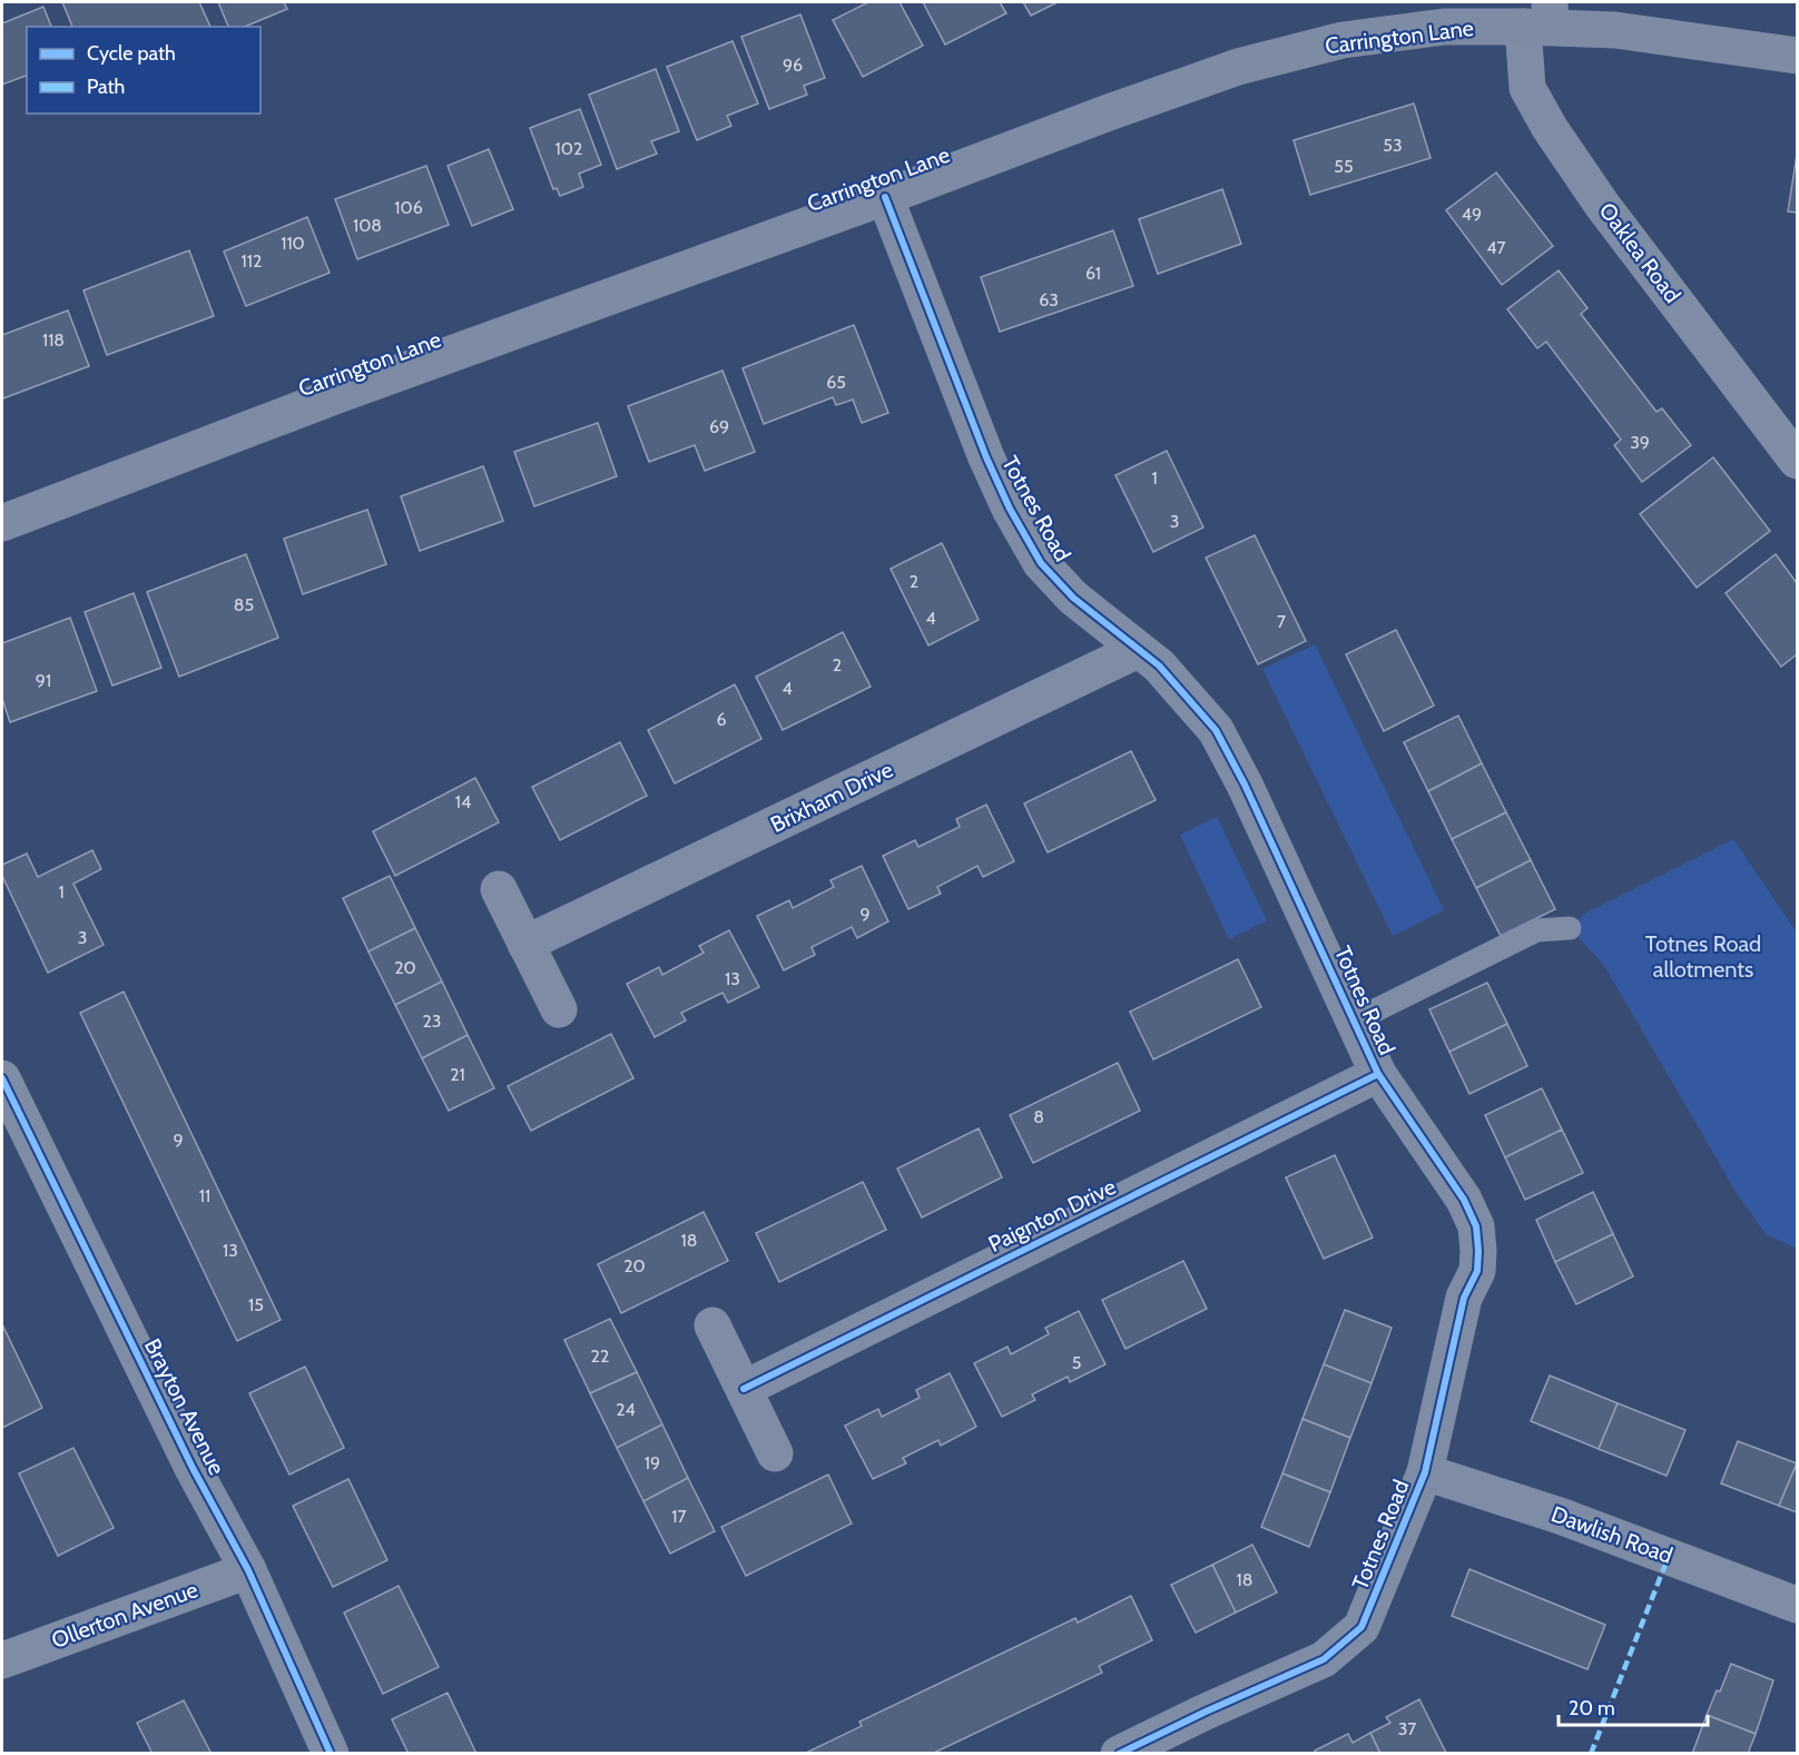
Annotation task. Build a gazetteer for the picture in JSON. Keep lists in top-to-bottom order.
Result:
{
  "streets": {
    "main road": ["Carrington Lane"],
    "street": [
      "Oaklea Road",
      "Totnes Road",
      "Brixham Drive",
      "Paignton Drive",
      "Brayton Avenue",
      "Dawlish Road",
      "Ollerton Avenue"
    ]
  },
  "crossings": [
    ["Carrington Lane", "Oaklea Road"],
    ["Carrington Lane", "Totnes Road"],
    ["Totnes Road", "Brixham Drive"],
    ["Totnes Road", "Paignton Drive"],
    ["Totnes Road", "Dawlish Road"],
    ["Brayton Avenue", "Ollerton Avenue"]
  ],
  "parks": ["Totnes Road allotments"],
  "house_numbers": [
    "96",
    "53",
    "102",
    "55",
    "106",
    "49",
    "108",
    "110",
    "47",
    "112",
    "61",
    "63",
    "118",
    "65",
    "69",
    "39",
    "1",
    "3",
    "2",
    "85",
    "4",
    "7",
    "2",
    "91",
    "4",
    "6",
    "14",
    "1",
    "9",
    "3",
    "20",
    "13",
    "23",
    "21",
    "8",
    "9",
    "11",
    "18",
    "13",
    "20",
    "15",
    "22",
    "5",
    "24",
    "19",
    "17",
    "18",
    "37"
  ],
  "legend": ["Cycle path", "Path"],
  "scale_bar": "20 m"
}
